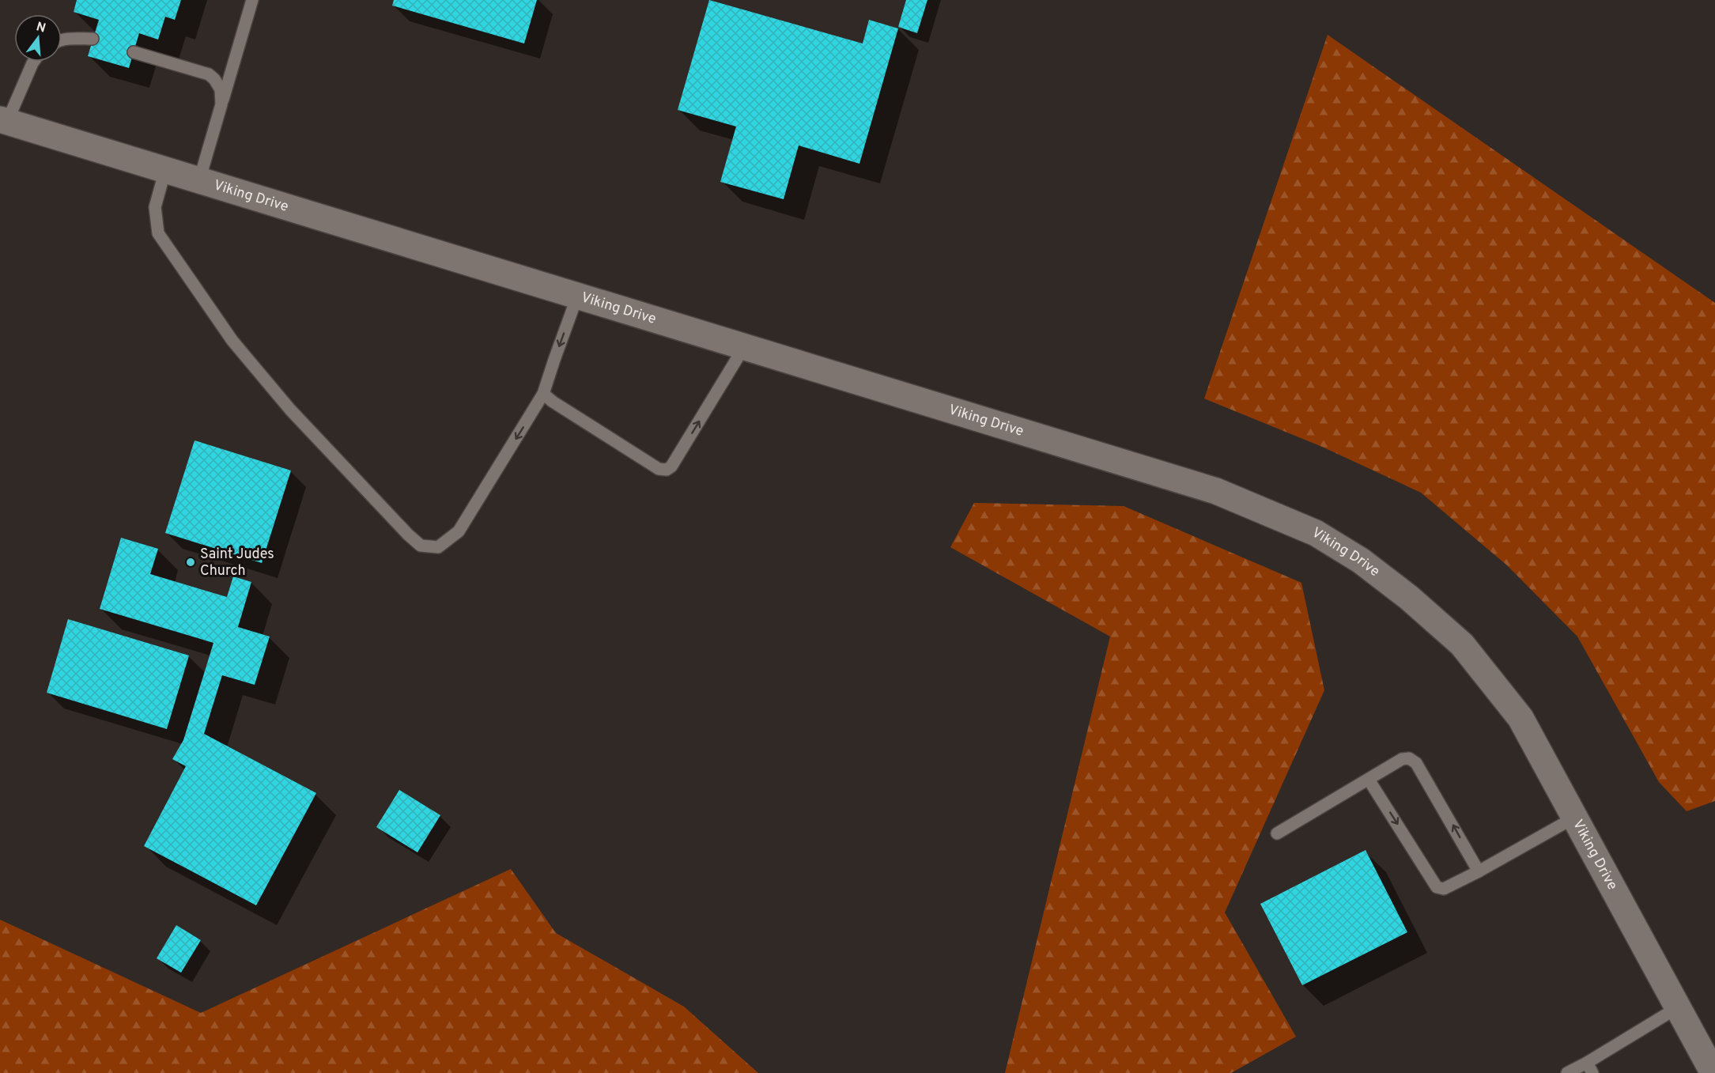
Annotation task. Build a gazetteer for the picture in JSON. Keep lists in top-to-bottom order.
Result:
{
  "streets": {
    "street": ["Viking Drive"]
  },
  "places": ["Saint Judes Church"],
  "north": "top"
}
